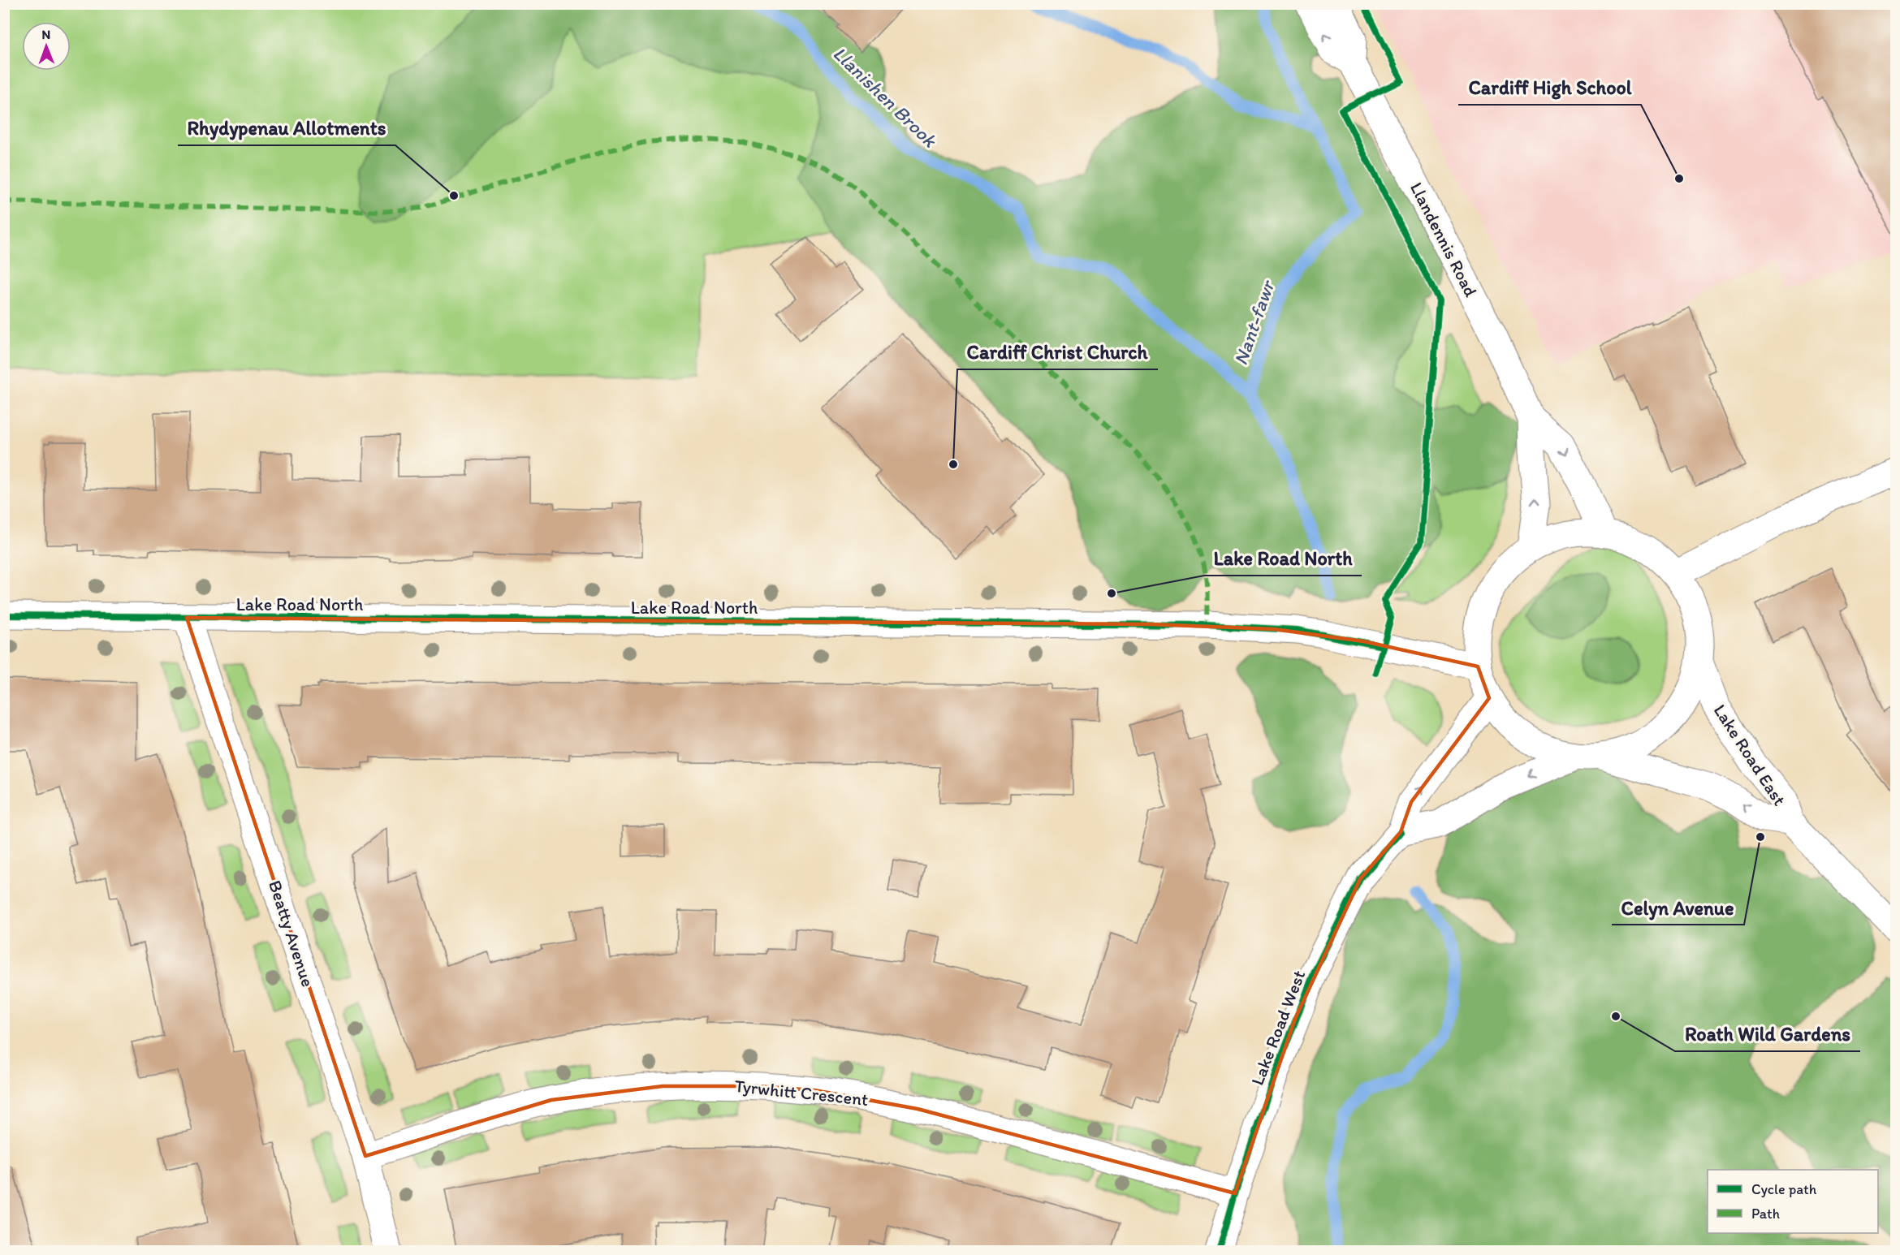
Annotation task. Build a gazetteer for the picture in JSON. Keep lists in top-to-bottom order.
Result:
{
  "streets": {
    "street": [
      "Llandennis Road",
      "Lake Road North",
      "Lake Road East",
      "Beatty Avenue",
      "Lake Road West",
      "Tyrwhitt Crescent"
    ]
  },
  "crossings": [
    ["Llandennis Road", "Lake Road East"],
    ["Lake Road North", "Lake Road East"],
    ["Lake Road North", "Beatty Avenue"],
    ["Lake Road East", "Lake Road West"],
    ["Beatty Avenue", "Tyrwhitt Crescent"],
    ["Lake Road West", "Tyrwhitt Crescent"]
  ],
  "water": ["Llanishen Brook", "Nant-fawr"],
  "places": [
    "Cardiff High School",
    "Rhydypenau Allotments",
    "Cardiff Christ Church",
    "Lake Road North",
    "Celyn Avenue",
    "Roath Wild Gardens"
  ],
  "legend": ["Cycle path", "Path"],
  "north": "top"
}
